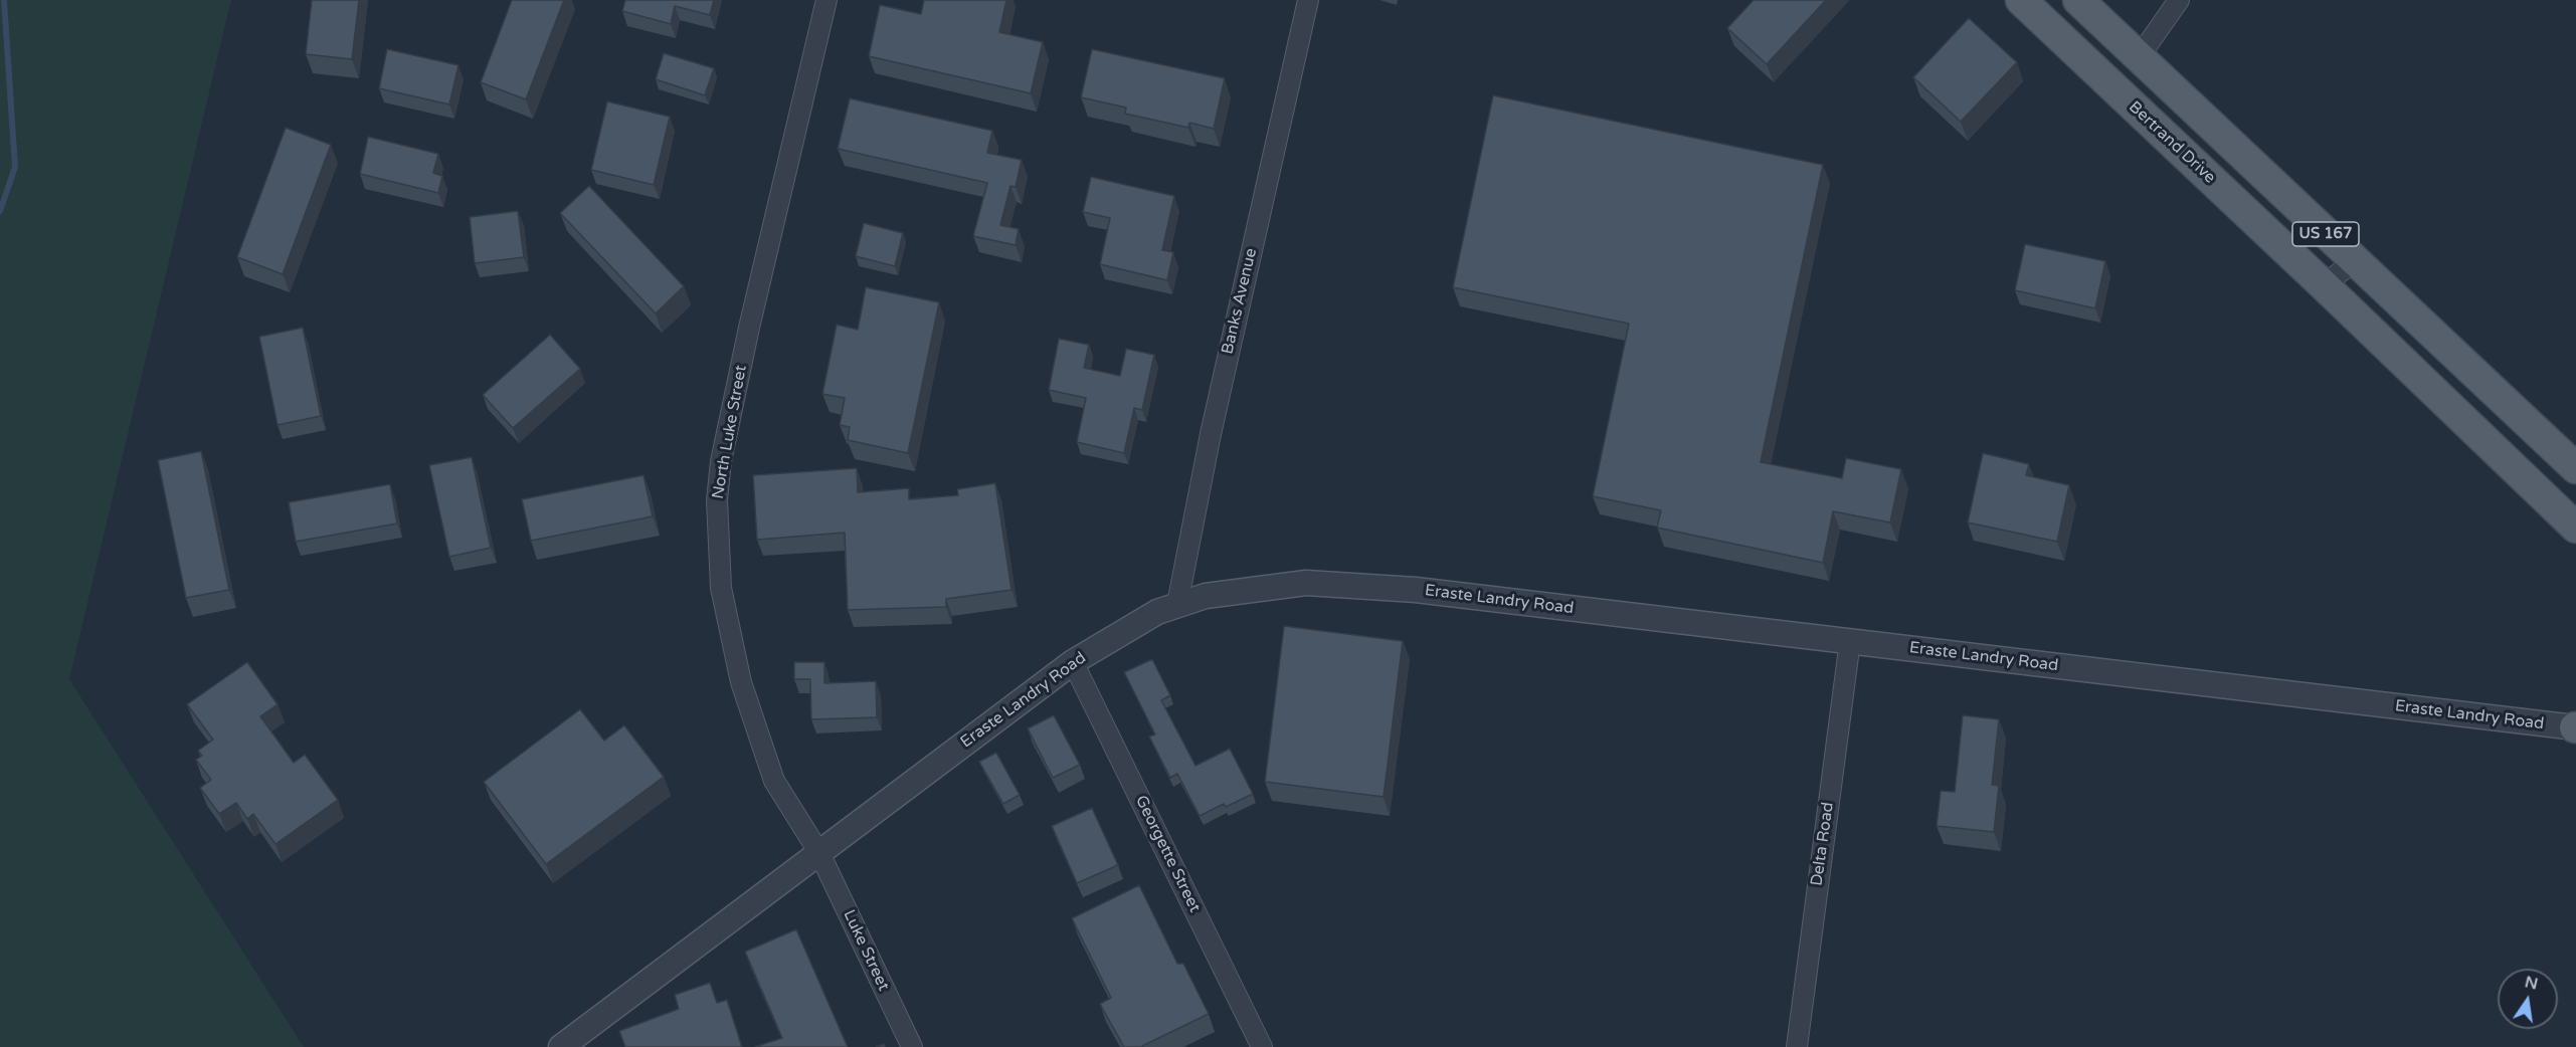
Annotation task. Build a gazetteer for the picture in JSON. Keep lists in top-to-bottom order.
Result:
{
  "streets": {
    "main road": ["Bertrand Drive", "US 167"],
    "street": [
      "Banks Avenue",
      "North Luke Street",
      "Eraste Landry Road",
      "Delta Road",
      "Georgette Street",
      "Luke Street"
    ]
  },
  "crossings": [
    ["Banks Avenue", "Eraste Landry Road"],
    ["North Luke Street", "Eraste Landry Road"],
    ["North Luke Street", "Luke Street"],
    ["Eraste Landry Road", "Delta Road"],
    ["Eraste Landry Road", "Georgette Street"],
    ["Eraste Landry Road", "Luke Street"]
  ],
  "north": "top"
}
